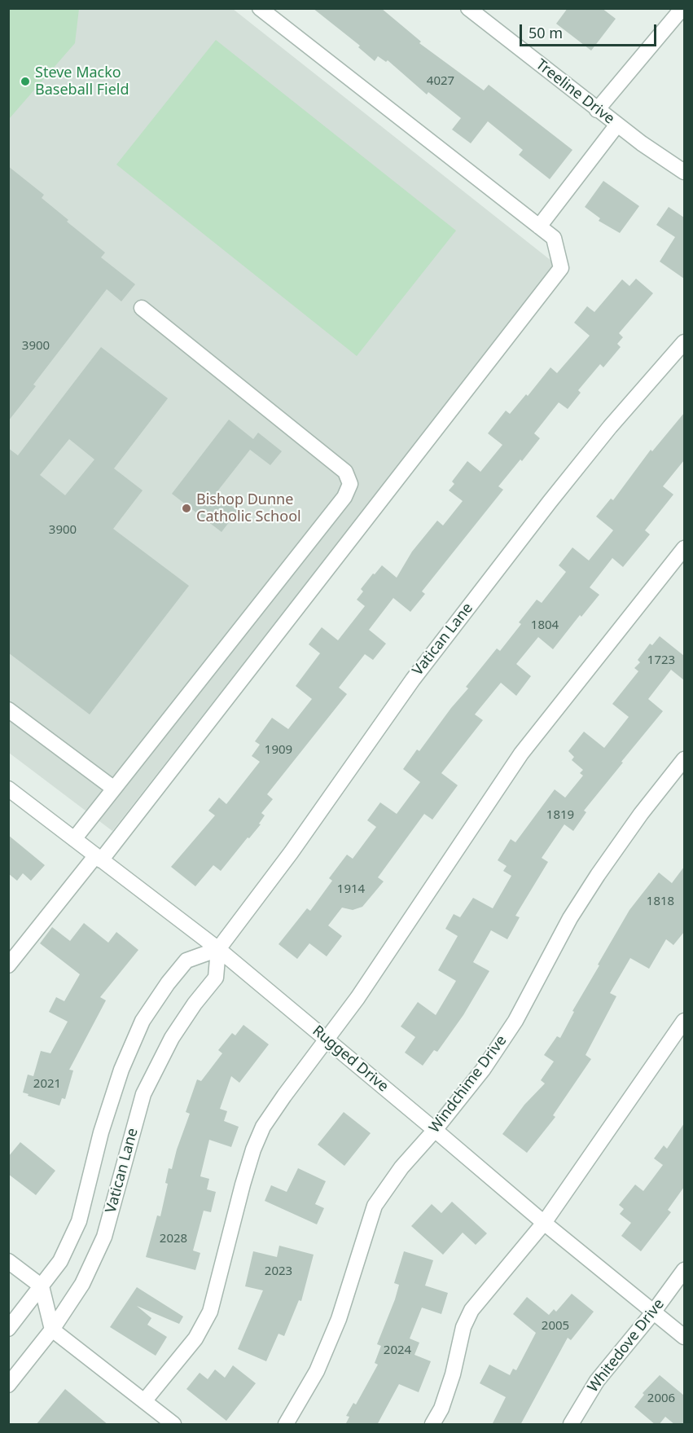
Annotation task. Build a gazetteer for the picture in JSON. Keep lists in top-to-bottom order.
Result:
{
  "streets": {
    "street": [
      "Treeline Drive",
      "Vatican Lane",
      "Rugged Drive",
      "Windchime Drive",
      "Whitedove Drive"
    ]
  },
  "crossings": [
    ["Vatican Lane", "Rugged Drive"],
    ["Rugged Drive", "Windchime Drive"],
    ["Rugged Drive", "Whitedove Drive"]
  ],
  "places": ["Steve Macko Baseball Field", "Bishop Dunne Catholic School"],
  "house_numbers": [
    "4027",
    "3900",
    "3900",
    "1804",
    "1723",
    "1909",
    "1819",
    "1914",
    "1818",
    "2021",
    "2028",
    "2023",
    "2005",
    "2024",
    "2006"
  ],
  "scale_bar": "50 m"
}
